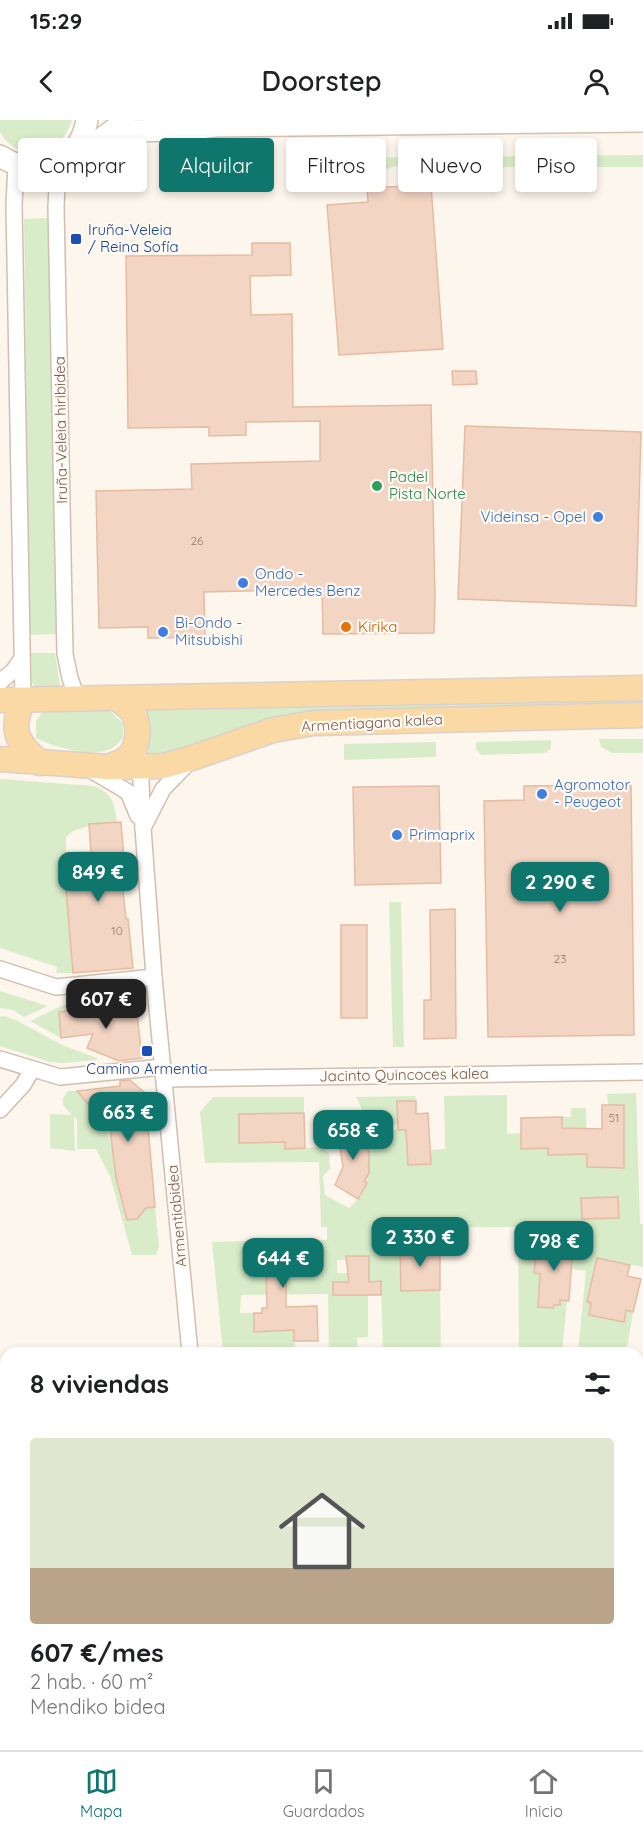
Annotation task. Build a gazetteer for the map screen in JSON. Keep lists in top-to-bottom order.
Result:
{
  "streets": {
    "main road": ["Armentiagana kalea"],
    "street": ["Iruña-Veleia hiribidea", "Jacinto Quincoces kalea", "Armentiabidea"]
  },
  "crossings": [
    ["Iruña-Veleia hiribidea", "Armentiagana kalea"],
    ["Armentiagana kalea", "Armentiabidea"],
    ["Jacinto Quincoces kalea", "Armentiabidea"]
  ],
  "places": {
    "transit": ["Iruña-Veleia / Reina Sofía", "Camino Armentia"],
    "other": [
      "Padel Pista Norte",
      "Videinsa - Opel",
      "Ondo - Mercedes Benz",
      "Kirika",
      "Bi-Ondo - Mitsubishi",
      "Agromotor - Peugeot",
      "Primaprix"
    ]
  },
  "house_numbers": [
    "26",
    "10",
    "23",
    "51"
  ],
  "page": {
    "status": "15:29",
    "header": "Doorstep",
    "chip": [
      "Comprar",
      "Alquilar",
      "Filtros",
      "Nuevo",
      "Piso"
    ],
    "price": [
      "849 €",
      "2 290 €",
      "607 €",
      "663 €",
      "658 €",
      "2 330 €",
      "798 €",
      "644 €"
    ],
    "heading": "8 viviendas",
    "list": [
      {
        "name": "607 €/mes",
        "note": "2 hab. · 60 m² · Mendiko bidea"
      }
    ],
    "tabs": ["Mapa", "Guardados", "Inicio"]
  }
}
